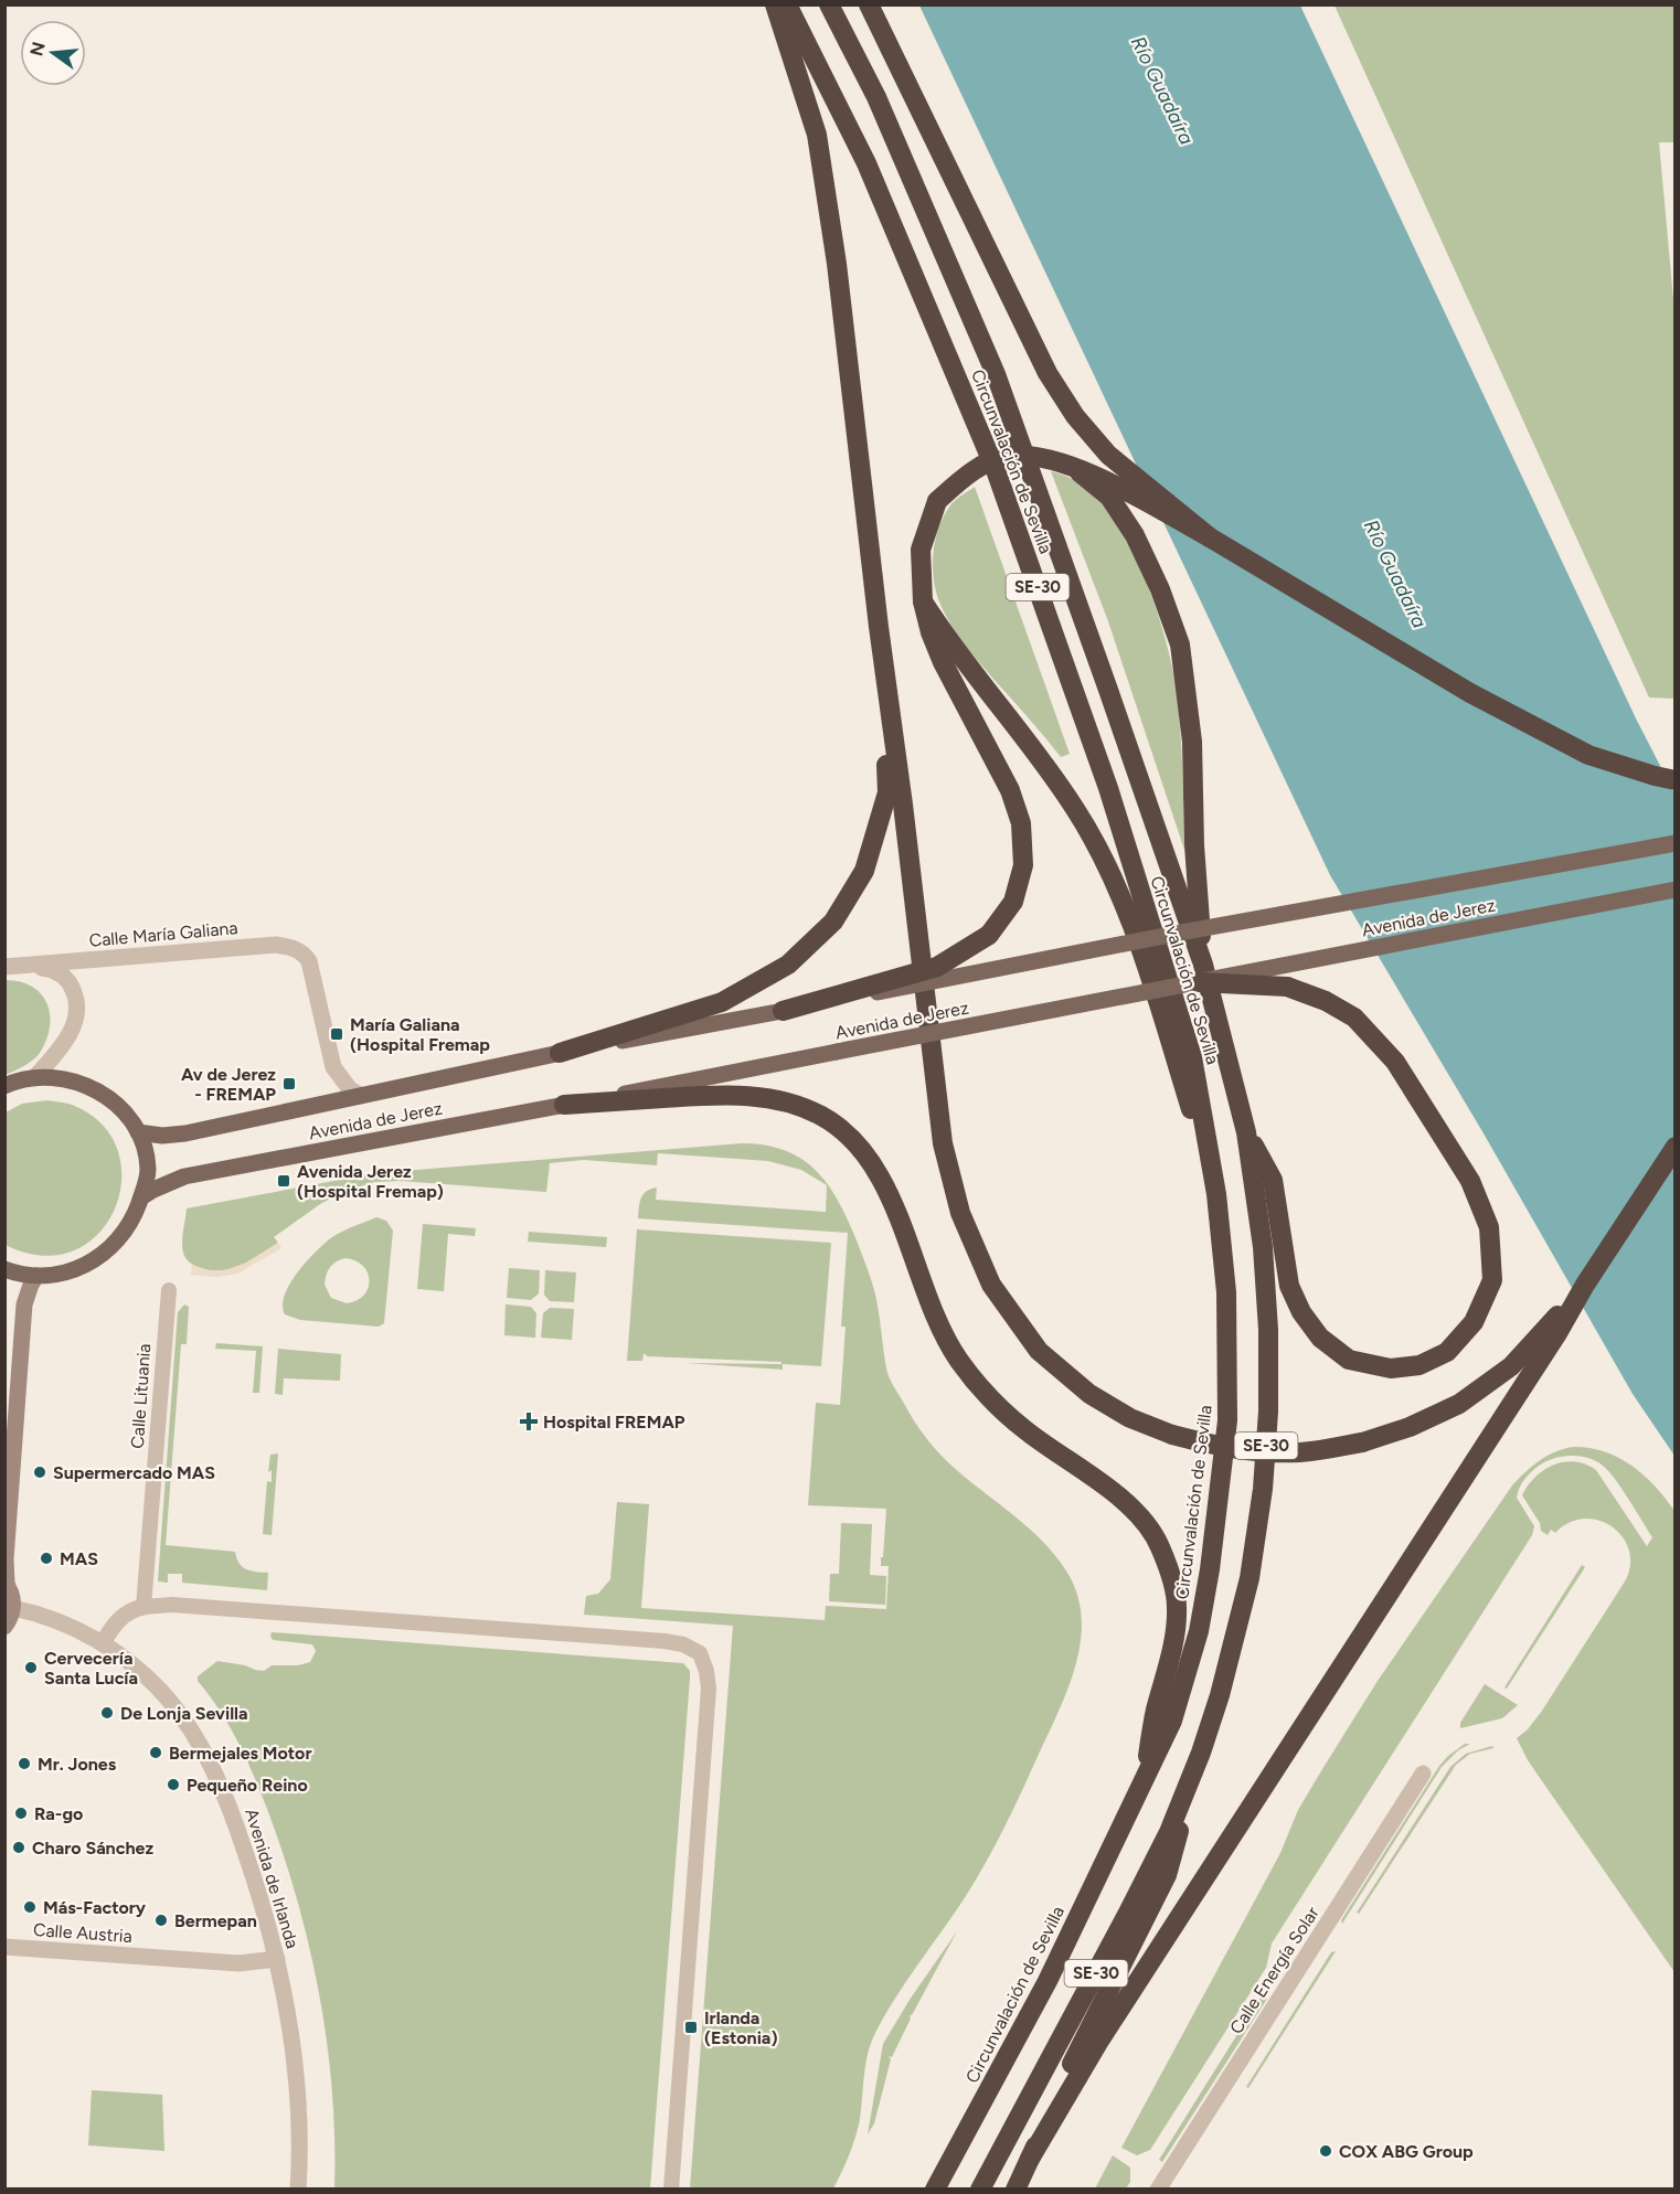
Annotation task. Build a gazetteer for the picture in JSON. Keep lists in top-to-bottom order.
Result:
{
  "streets": {
    "highway": ["Circunvalación de Sevilla", "SE-30"],
    "main road": ["Avenida de Jerez"],
    "street": [
      "Calle María Galiana",
      "Calle Lituania",
      "Avenida de Irlanda",
      "Calle Austria",
      "Calle Energía Solar"
    ]
  },
  "crossings": [
    ["Circunvalación de Sevilla", "Avenida de Jerez"],
    ["Avenida de Jerez", "Calle María Galiana"],
    ["Avenida de Irlanda", "Calle Austria"]
  ],
  "water": ["Río Guadaíra"],
  "places": {
    "transit": [
      "María Galiana (Hospital Fremap",
      "Av de Jerez - FREMAP",
      "Avenida Jerez (Hospital Fremap)",
      "Irlanda (Estonia)"
    ],
    "health": ["Hospital FREMAP"],
    "other": [
      "Supermercado MAS",
      "MAS",
      "Cervecería Santa Lucía",
      "De Lonja Sevilla",
      "Bermejales Motor",
      "Mr. Jones",
      "Pequeño Reino",
      "Ra-go",
      "Charo Sánchez",
      "Más-Factory",
      "Bermepan",
      "COX ABG Group"
    ]
  },
  "north": "left"
}
